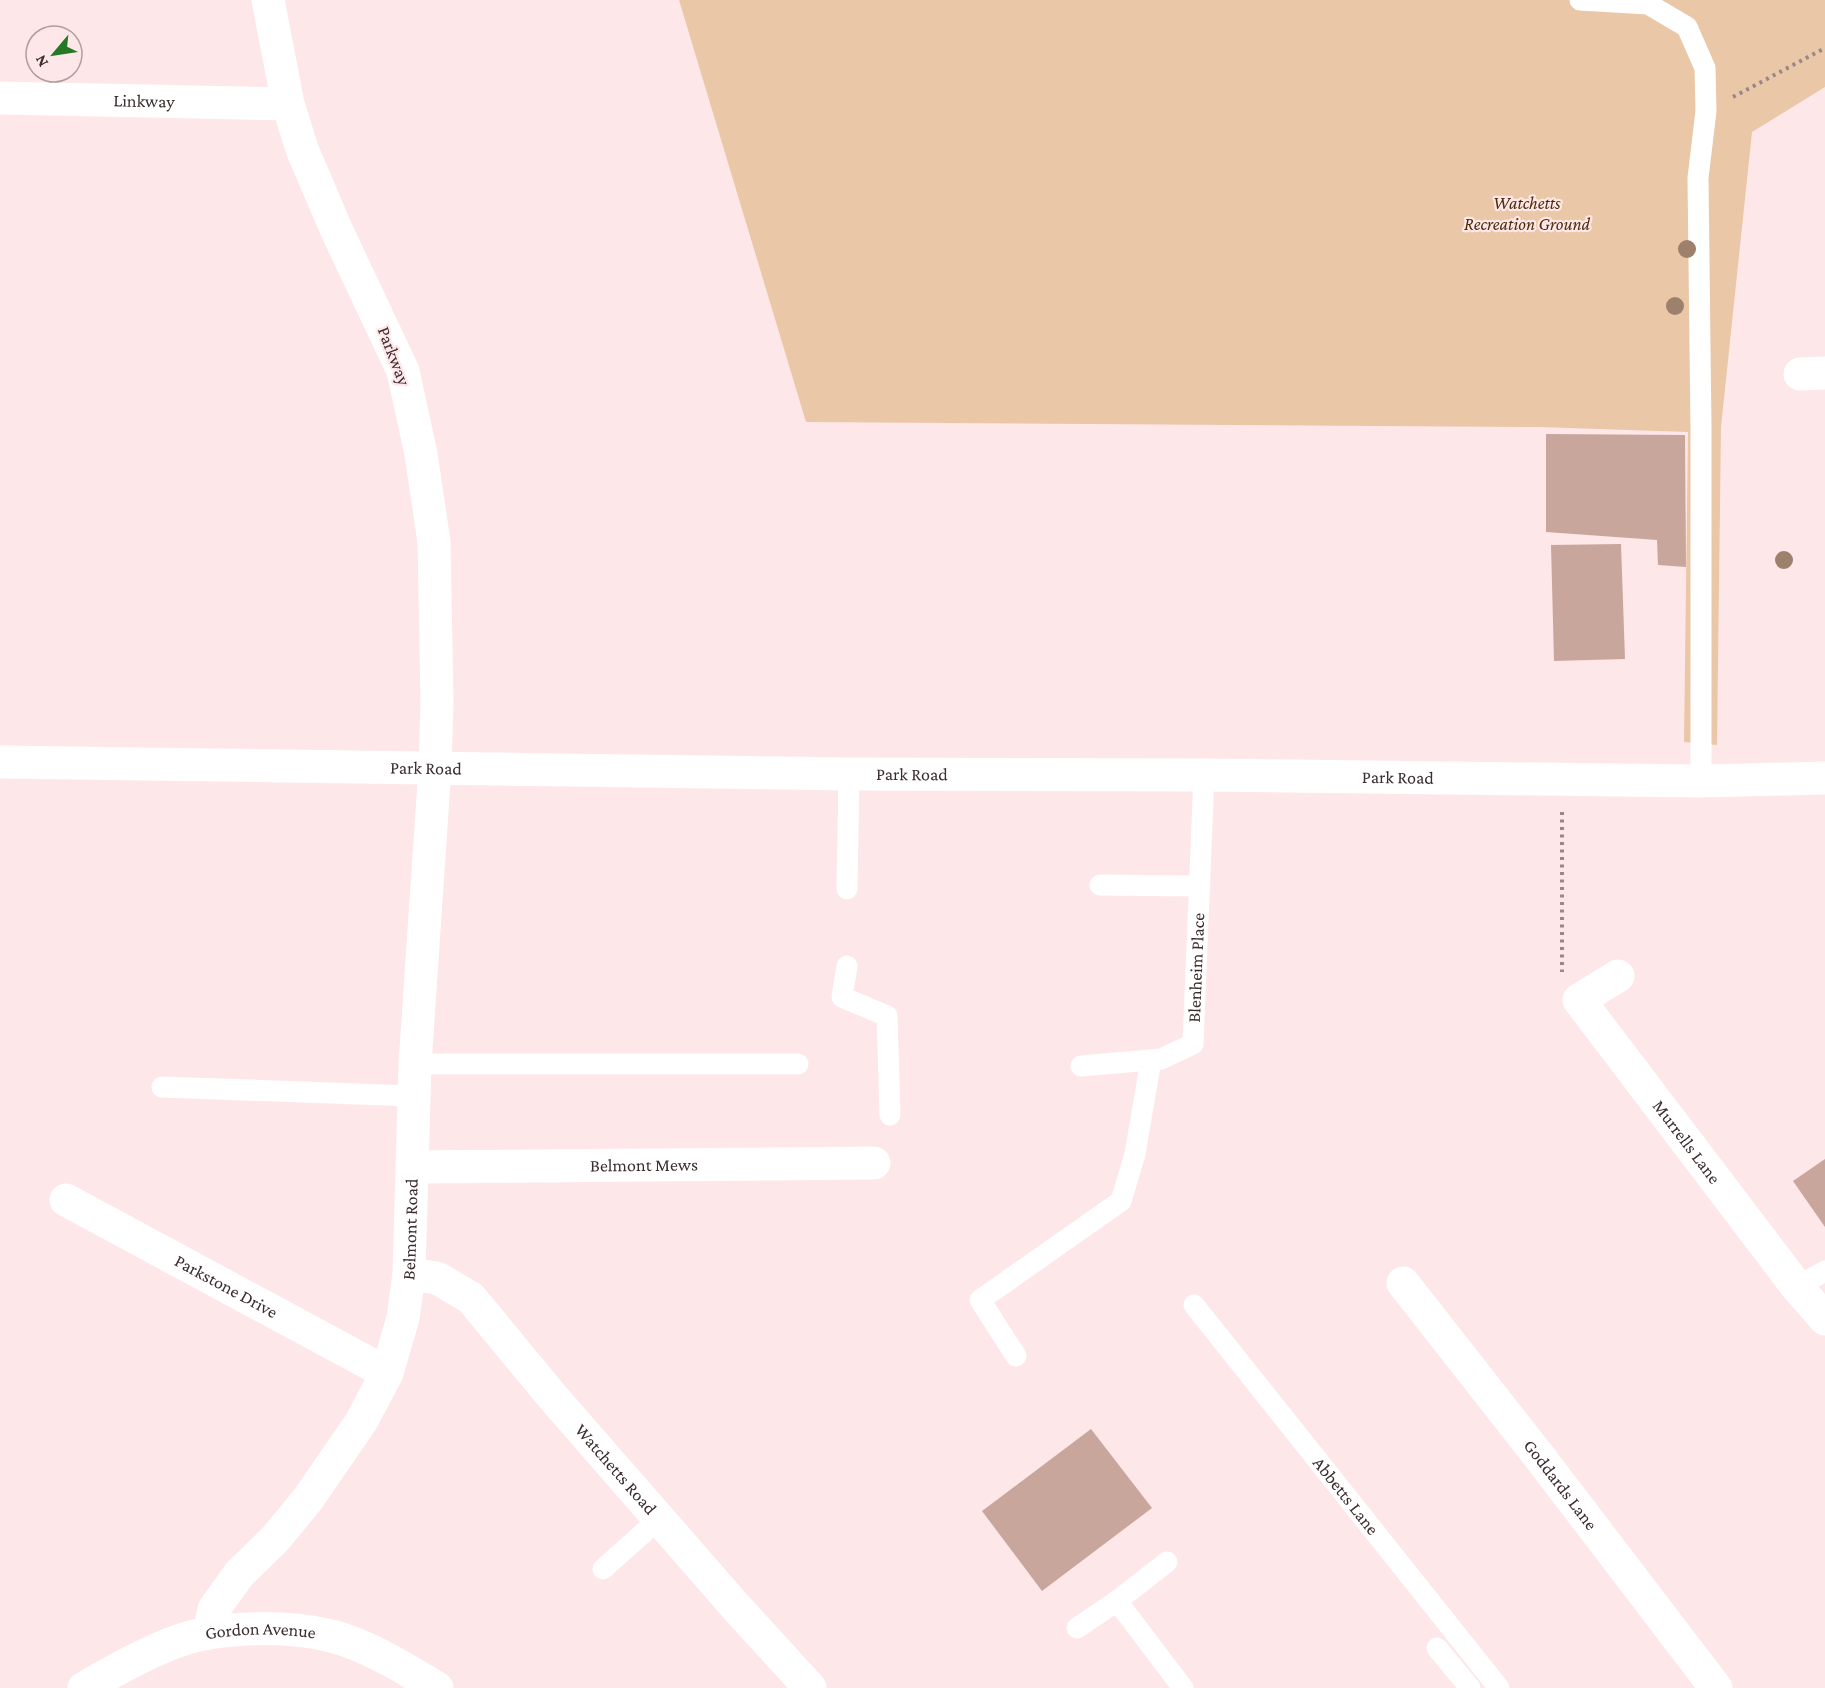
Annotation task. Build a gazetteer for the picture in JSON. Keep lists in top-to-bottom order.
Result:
{
  "streets": {
    "street": [
      "Linkway",
      "Parkway",
      "Park Road",
      "Murrells Lane",
      "Belmont Mews",
      "Belmont Road",
      "Parkstone Drive",
      "Watchetts Road",
      "Goddards Lane",
      "Gordon Avenue"
    ],
    "lane": ["Blenheim Place", "Abbetts Lane"]
  },
  "crossings": [
    ["Linkway", "Parkway"],
    ["Parkway", "Park Road"],
    ["Parkway", "Belmont Road"],
    ["Park Road", "Blenheim Place"],
    ["Park Road", "Belmont Road"],
    ["Belmont Mews", "Belmont Road"],
    ["Belmont Road", "Parkstone Drive"],
    ["Belmont Road", "Watchetts Road"],
    ["Belmont Road", "Gordon Avenue"]
  ],
  "parks": ["Watchetts Recreation Ground"],
  "north": "bottom left"
}
